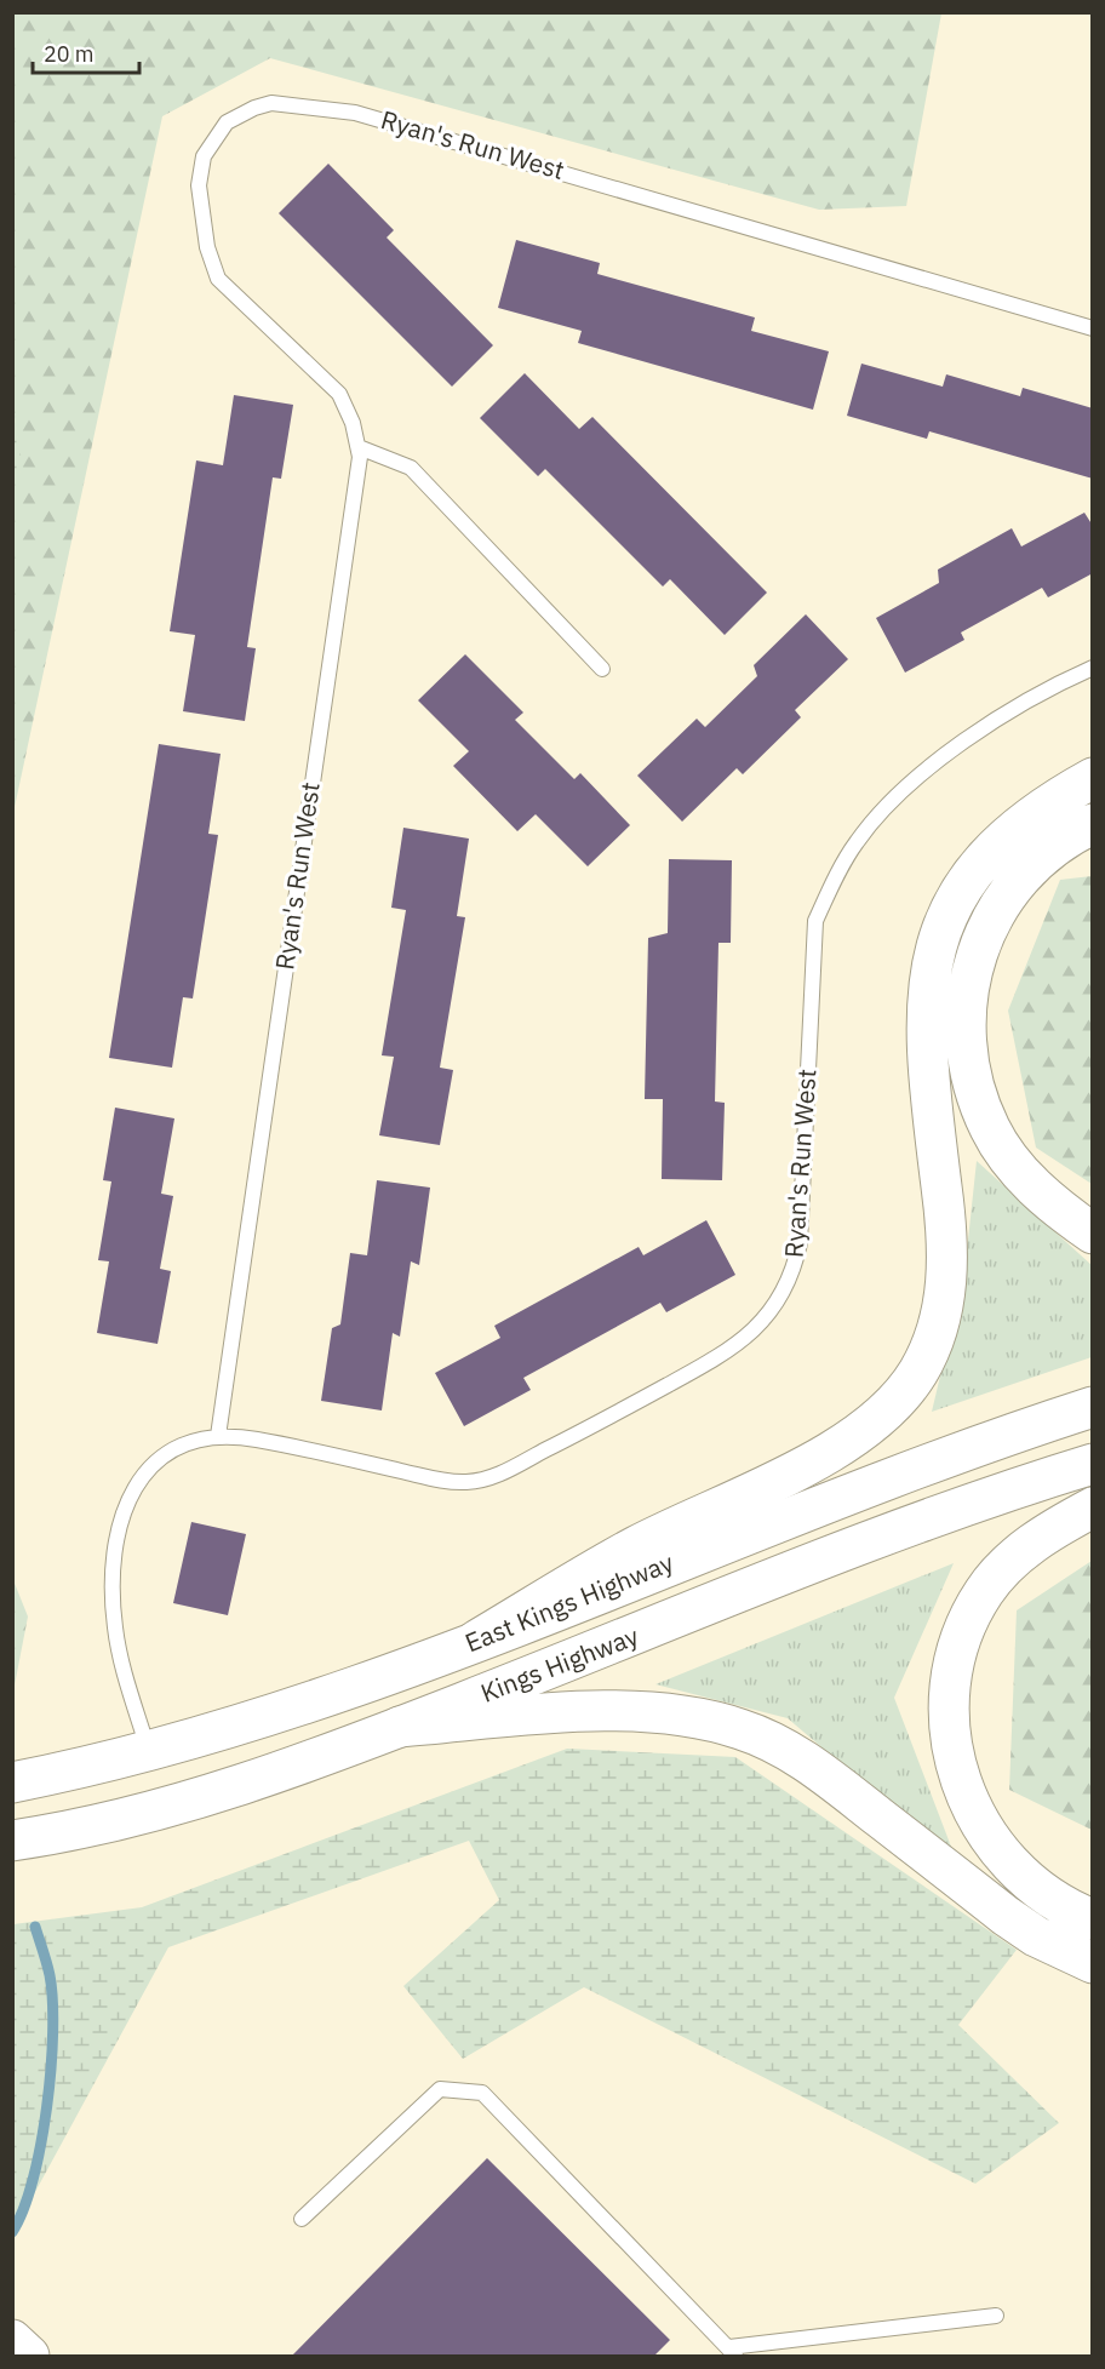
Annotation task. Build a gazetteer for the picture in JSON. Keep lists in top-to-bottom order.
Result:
{
  "streets": {
    "main road": ["East Kings Highway", "Kings Highway"],
    "lane": ["Ryan's Run West"]
  },
  "crossings": [
    ["Ryan's Run West", "East Kings Highway"]
  ],
  "scale_bar": "20 m"
}
